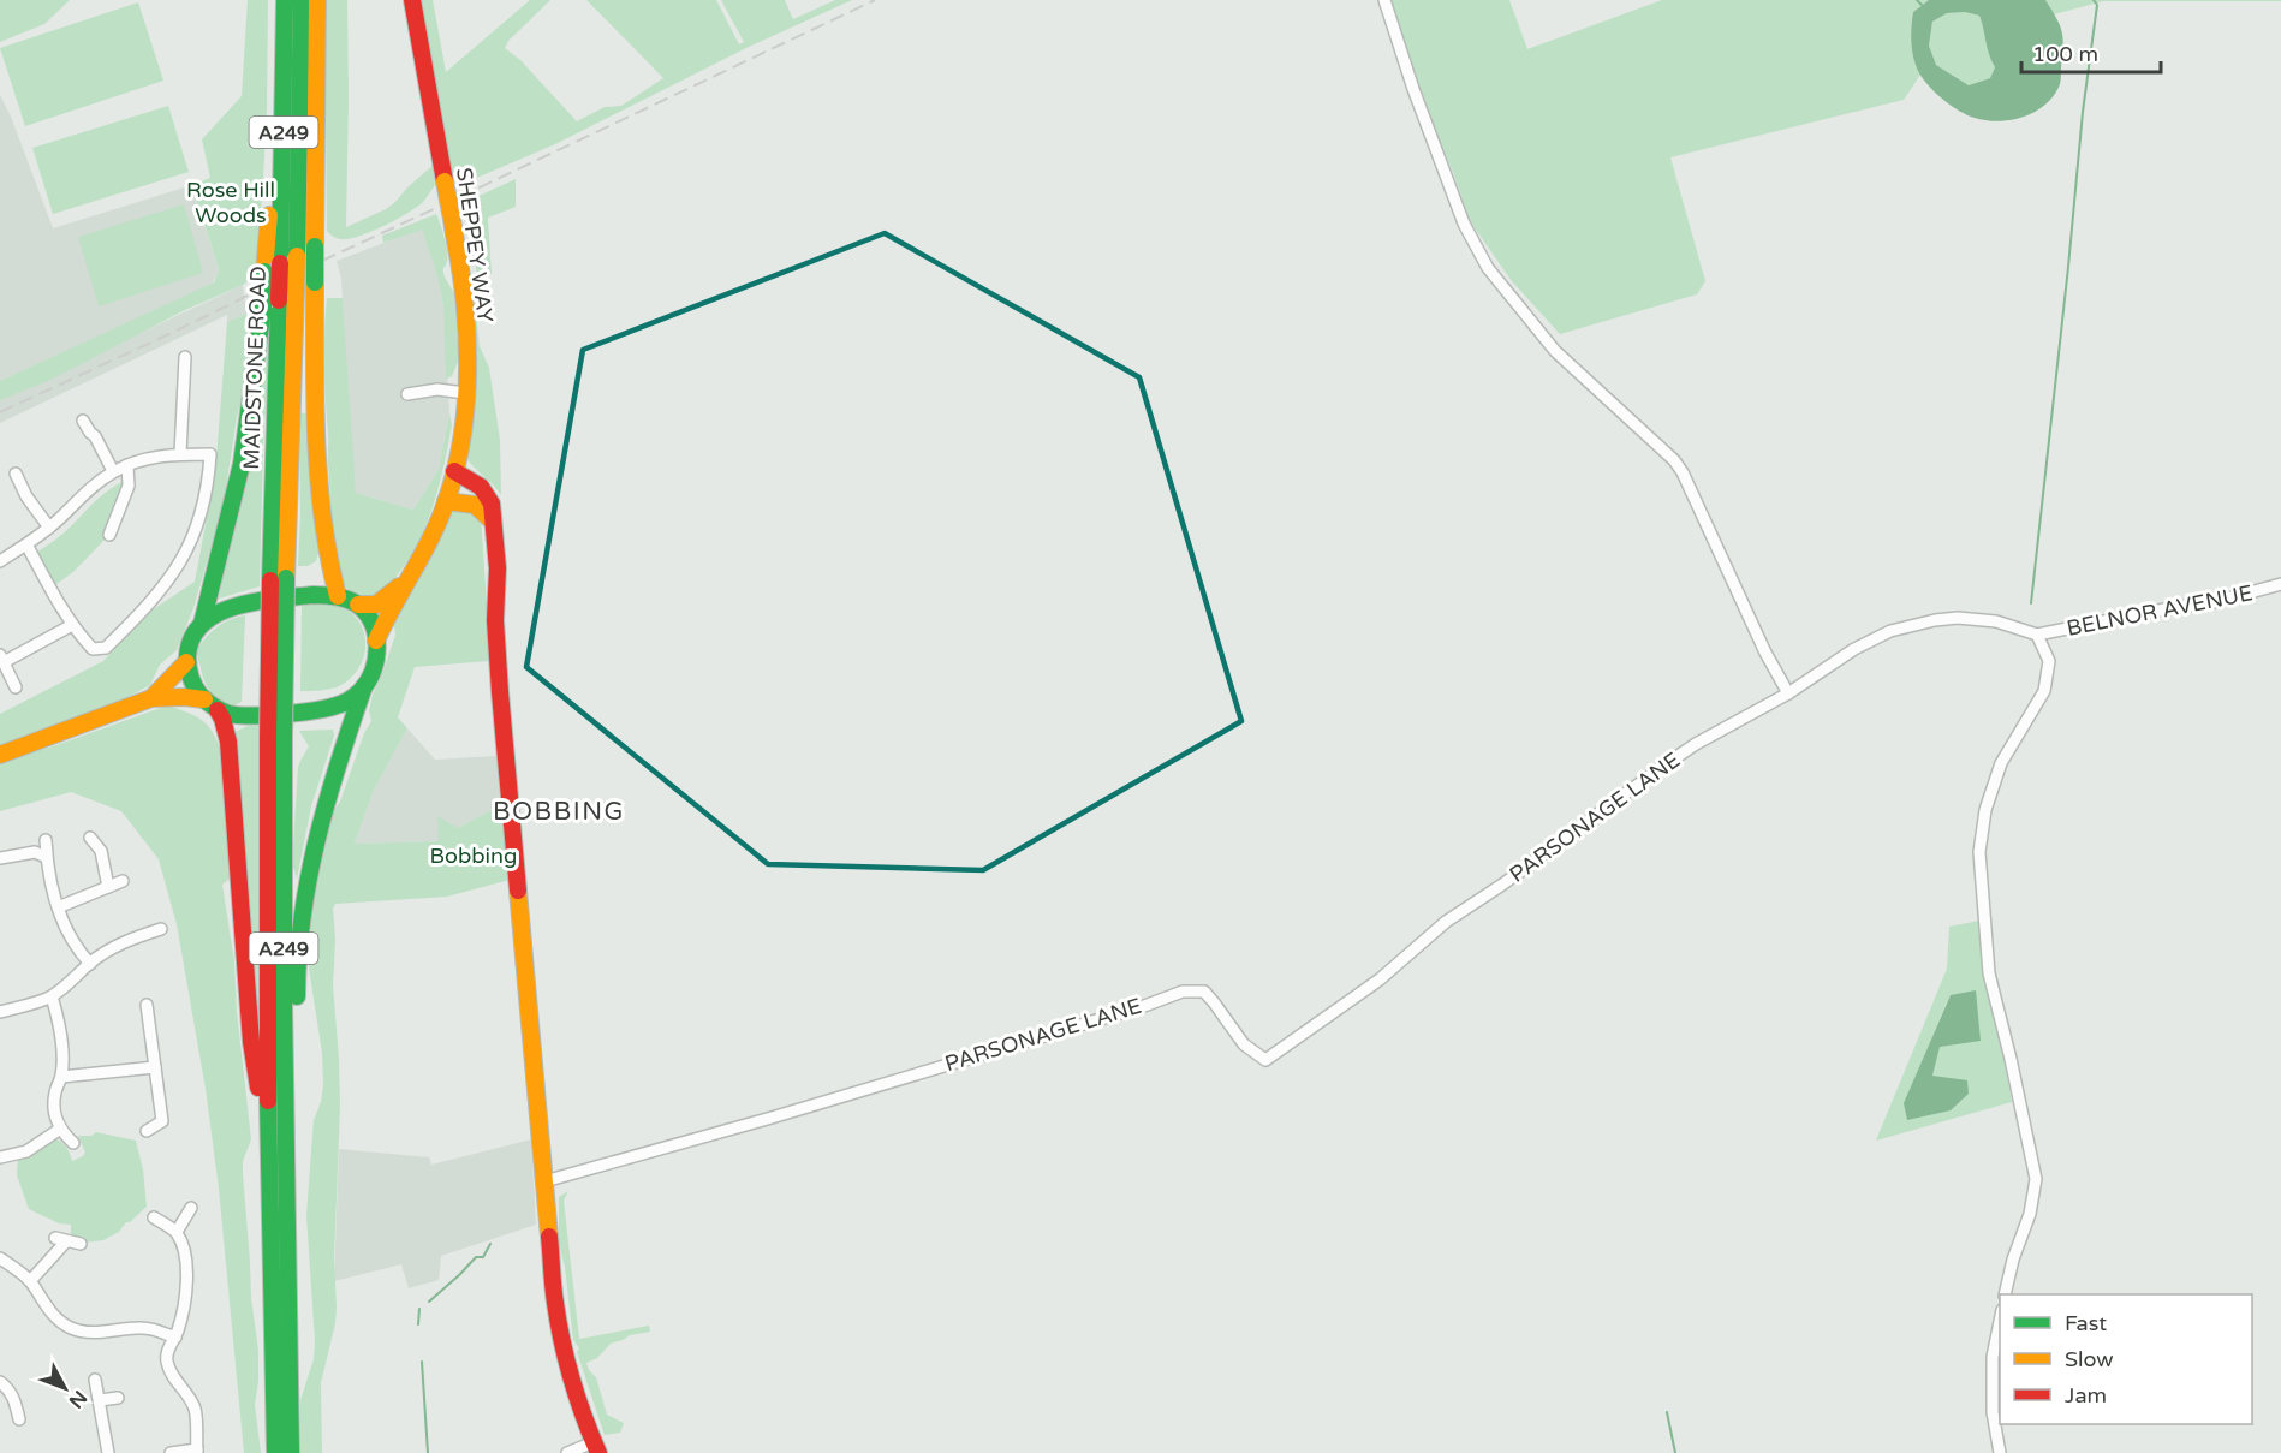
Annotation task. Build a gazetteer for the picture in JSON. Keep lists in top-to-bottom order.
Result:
{
  "streets": {
    "main road": ["A249", "SHEPPEY WAY", "MAIDSTONE ROAD"],
    "street": ["BELNOR AVENUE", "PARSONAGE LANE"]
  },
  "crossings": [
    ["A249", "MAIDSTONE ROAD"],
    ["BELNOR AVENUE", "PARSONAGE LANE"]
  ],
  "districts": ["BOBBING"],
  "parks": ["Rose Hill Woods", "Bobbing"],
  "legend": ["Fast", "Slow", "Jam"],
  "scale_bar": "100 m",
  "north": "bottom right"
}
